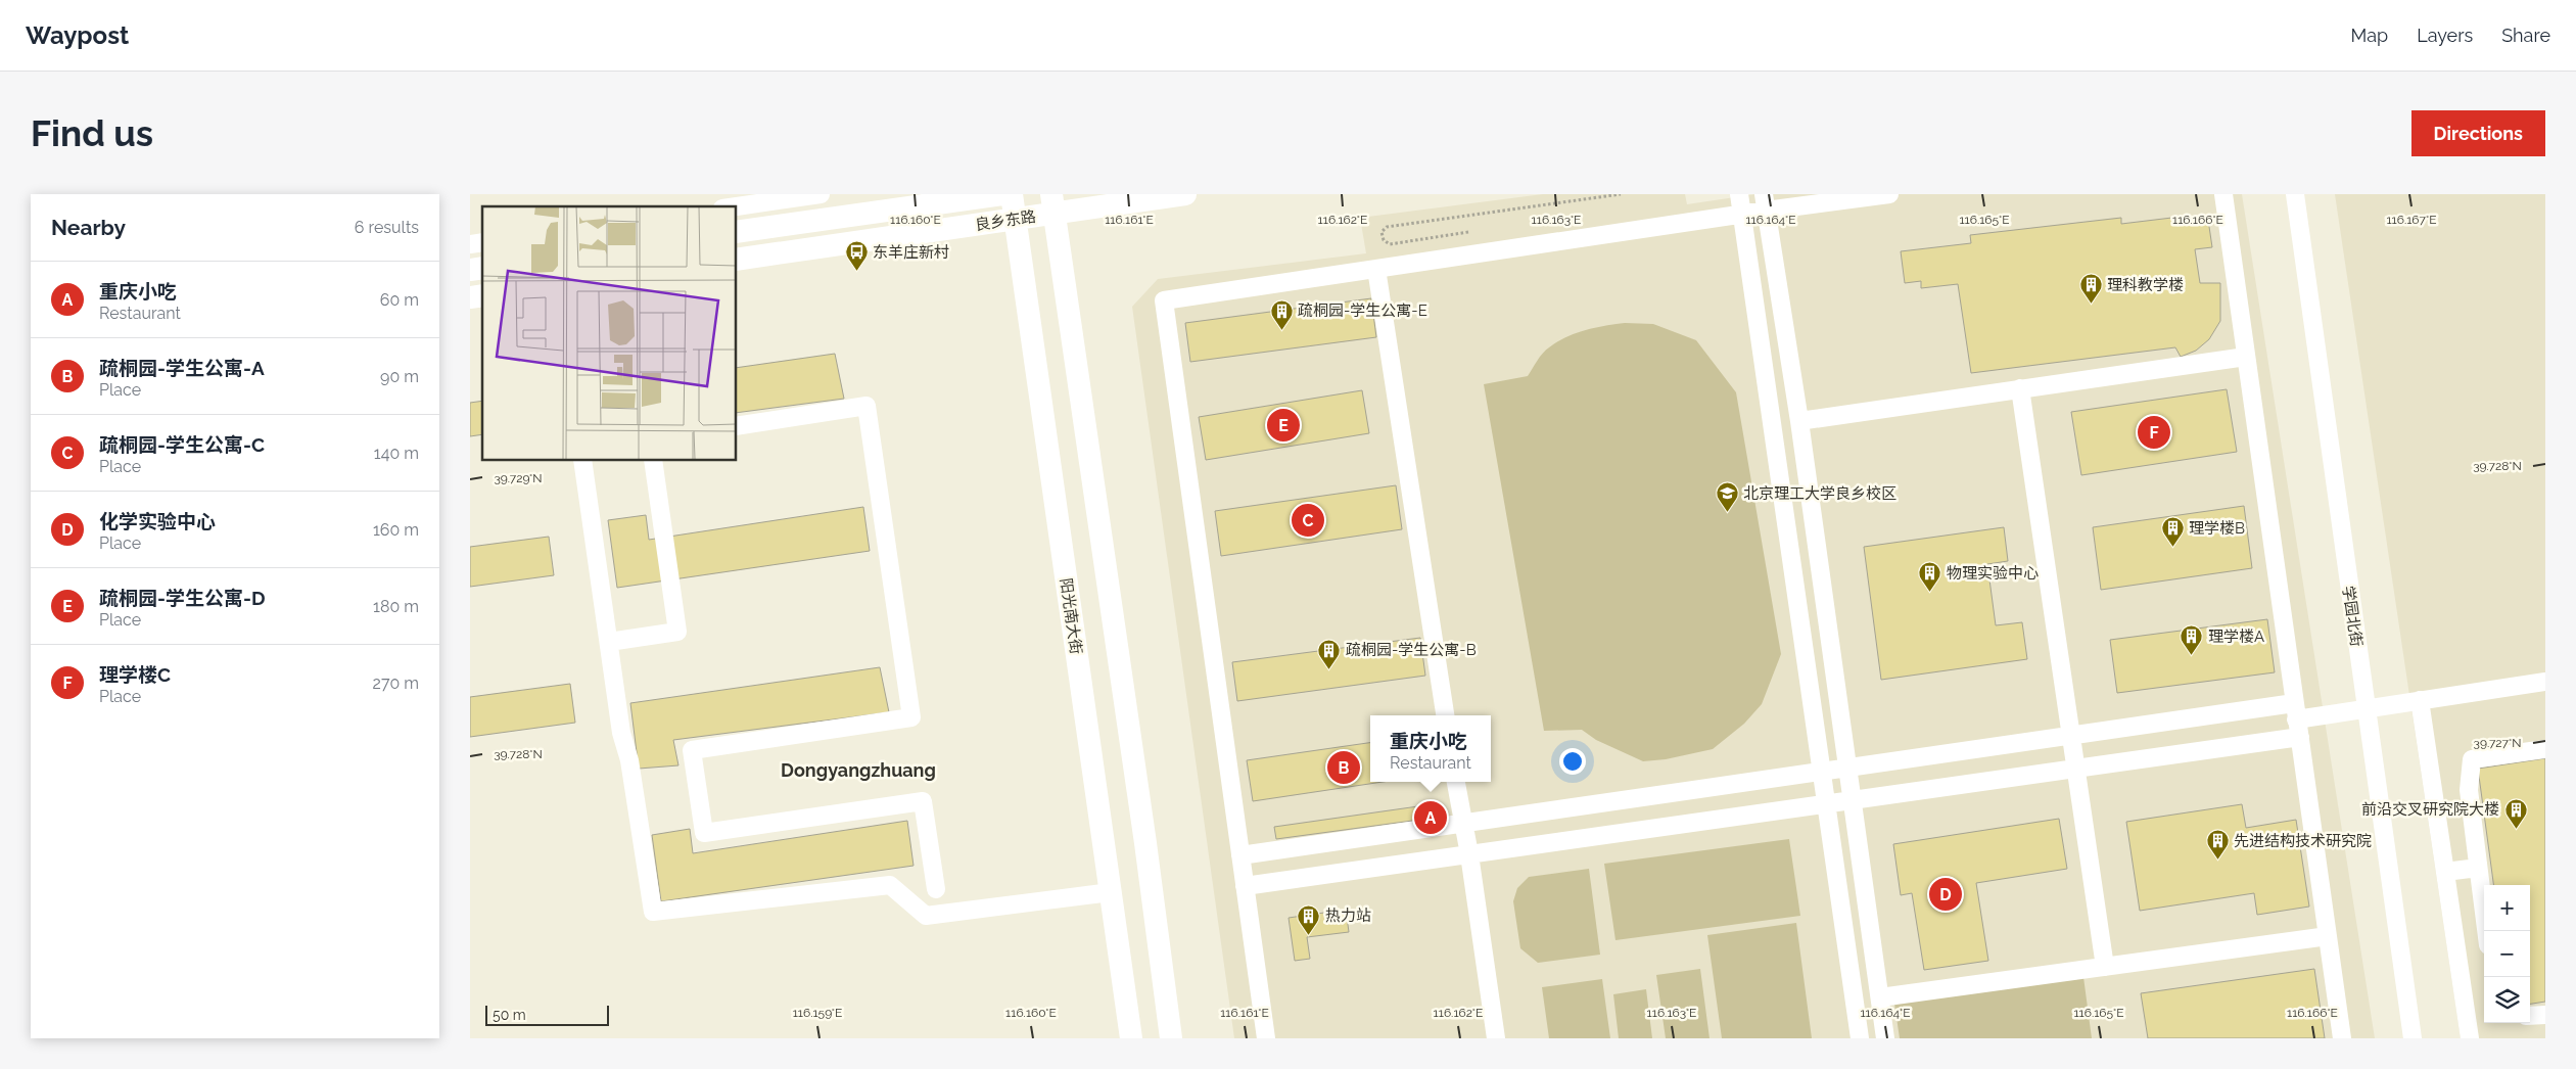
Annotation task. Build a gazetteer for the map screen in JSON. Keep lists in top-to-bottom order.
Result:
{
  "streets": {
    "main road": ["良乡东路", "阳光南大街"],
    "street": ["学园北街"]
  },
  "crossings": [
    ["良乡东路", "阳光南大街"]
  ],
  "districts": ["Dongyangzhuang"],
  "places": {
    "bus stop": ["东羊庄新村"],
    "building": [
      "理科教学楼",
      "疏桐园-学生公寓-E",
      "理学楼B",
      "物理实验中心",
      "理学楼A",
      "疏桐园-学生公寓-B",
      "前沿交叉研究院大楼",
      "先进结构技术研究院",
      "热力站"
    ],
    "school or university": ["北京理工大学良乡校区"]
  },
  "scale_bar": "50 m",
  "page": {
    "header": "Waypost",
    "nav": ["Map", "Layers", "Share"],
    "buttons": "Directions",
    "title": "Find us",
    "heading": ["Nearby", "6 results"],
    "list": [
      {
        "mark": "A",
        "name": "重庆小吃",
        "note": "Restaurant",
        "value": "60 m"
      },
      {
        "mark": "B",
        "name": "疏桐园-学生公寓-A",
        "note": "Place",
        "value": "90 m"
      },
      {
        "mark": "C",
        "name": "疏桐园-学生公寓-C",
        "note": "Place",
        "value": "140 m"
      },
      {
        "mark": "D",
        "name": "化学实验中心",
        "note": "Place",
        "value": "160 m"
      },
      {
        "mark": "E",
        "name": "疏桐园-学生公寓-D",
        "note": "Place",
        "value": "180 m"
      },
      {
        "mark": "F",
        "name": "理学楼C",
        "note": "Place",
        "value": "270 m"
      }
    ],
    "pins": [
      "E",
      "F",
      "C",
      "B",
      "A",
      "D"
    ],
    "popup": ["重庆小吃", "Restaurant"],
    "map_buttons": ["+", "−"],
    "scale": "50 m"
  },
  "coordinates": [
    "116.160°E",
    "116.161°E",
    "116.162°E",
    "116.163°E",
    "116.164°E",
    "116.165°E",
    "116.166°E",
    "116.167°E",
    "39.728°N",
    "39.729°N",
    "39.727°N",
    "116.159°E"
  ]
}
